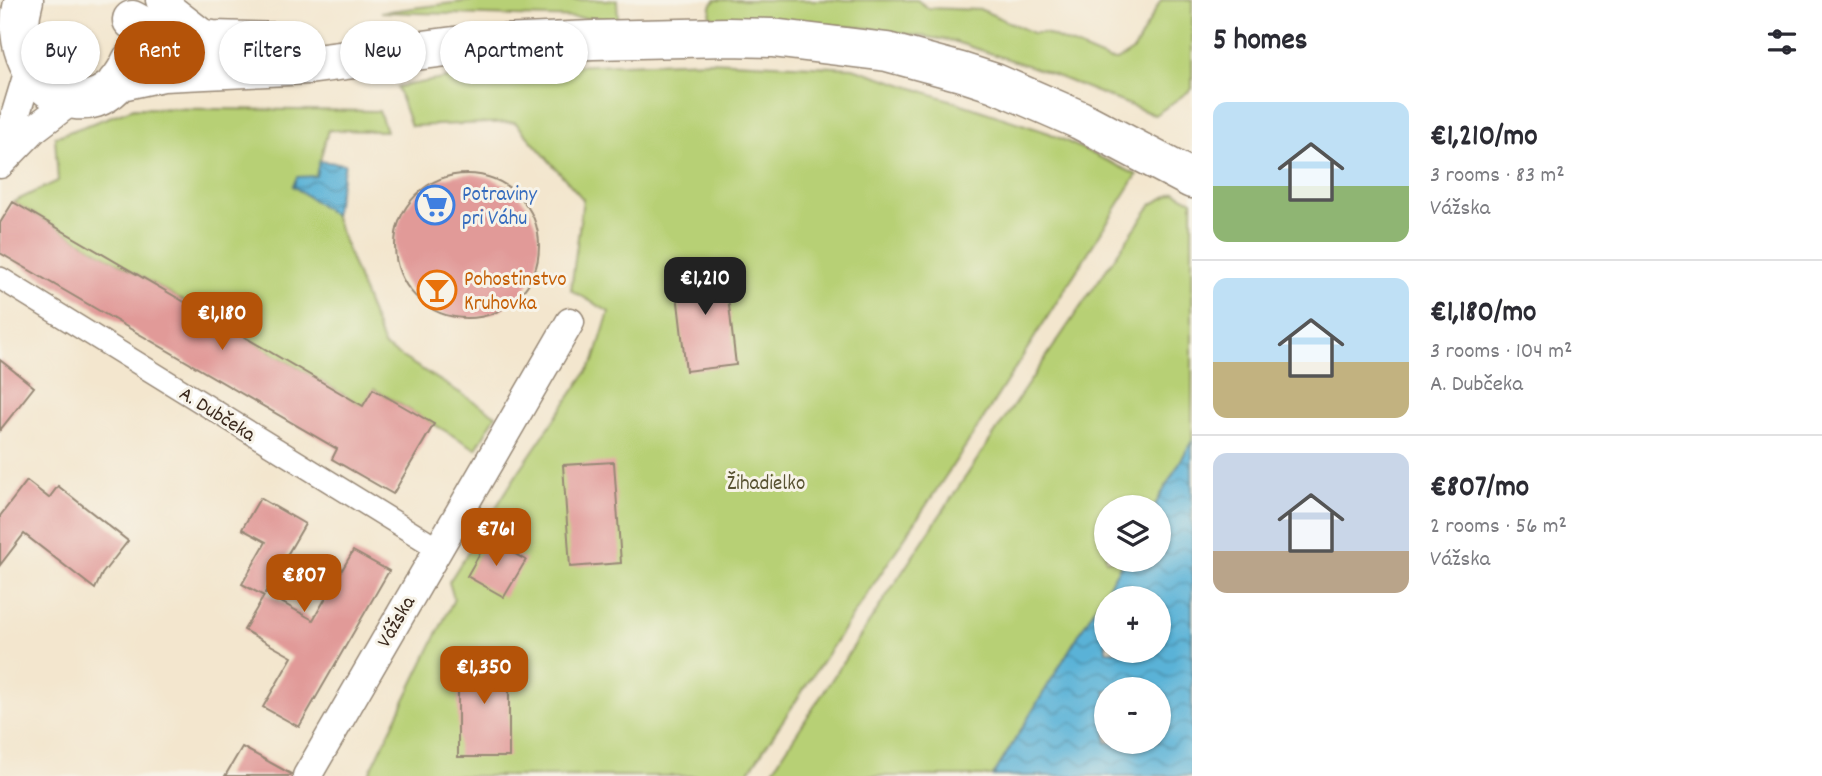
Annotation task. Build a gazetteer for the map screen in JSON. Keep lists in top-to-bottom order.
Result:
{
  "streets": {
    "street": ["A. Dubčeka", "Vážska"]
  },
  "crossings": [
    ["A. Dubčeka", "Vážska"]
  ],
  "parks": ["Žihadielko"],
  "places": {
    "supermarket": ["Potraviny pri Váhu"],
    "bar": ["Pohostinstvo Kruhovka"]
  },
  "page": {
    "heading": "5 homes",
    "chip": [
      "Buy",
      "Rent",
      "Filters",
      "New",
      "Apartment"
    ],
    "list": [
      {
        "name": "€1,210/mo",
        "note": "3 rooms · 83 m² · Vážska"
      },
      {
        "name": "€1,180/mo",
        "note": "3 rooms · 104 m² · A. Dubčeka"
      },
      {
        "name": "€807/mo",
        "note": "2 rooms · 56 m² · Vážska"
      }
    ],
    "price": [
      "€1,210",
      "€1,180",
      "€761",
      "€807",
      "€1,350"
    ],
    "map_buttons": ["+", "−"]
  }
}
